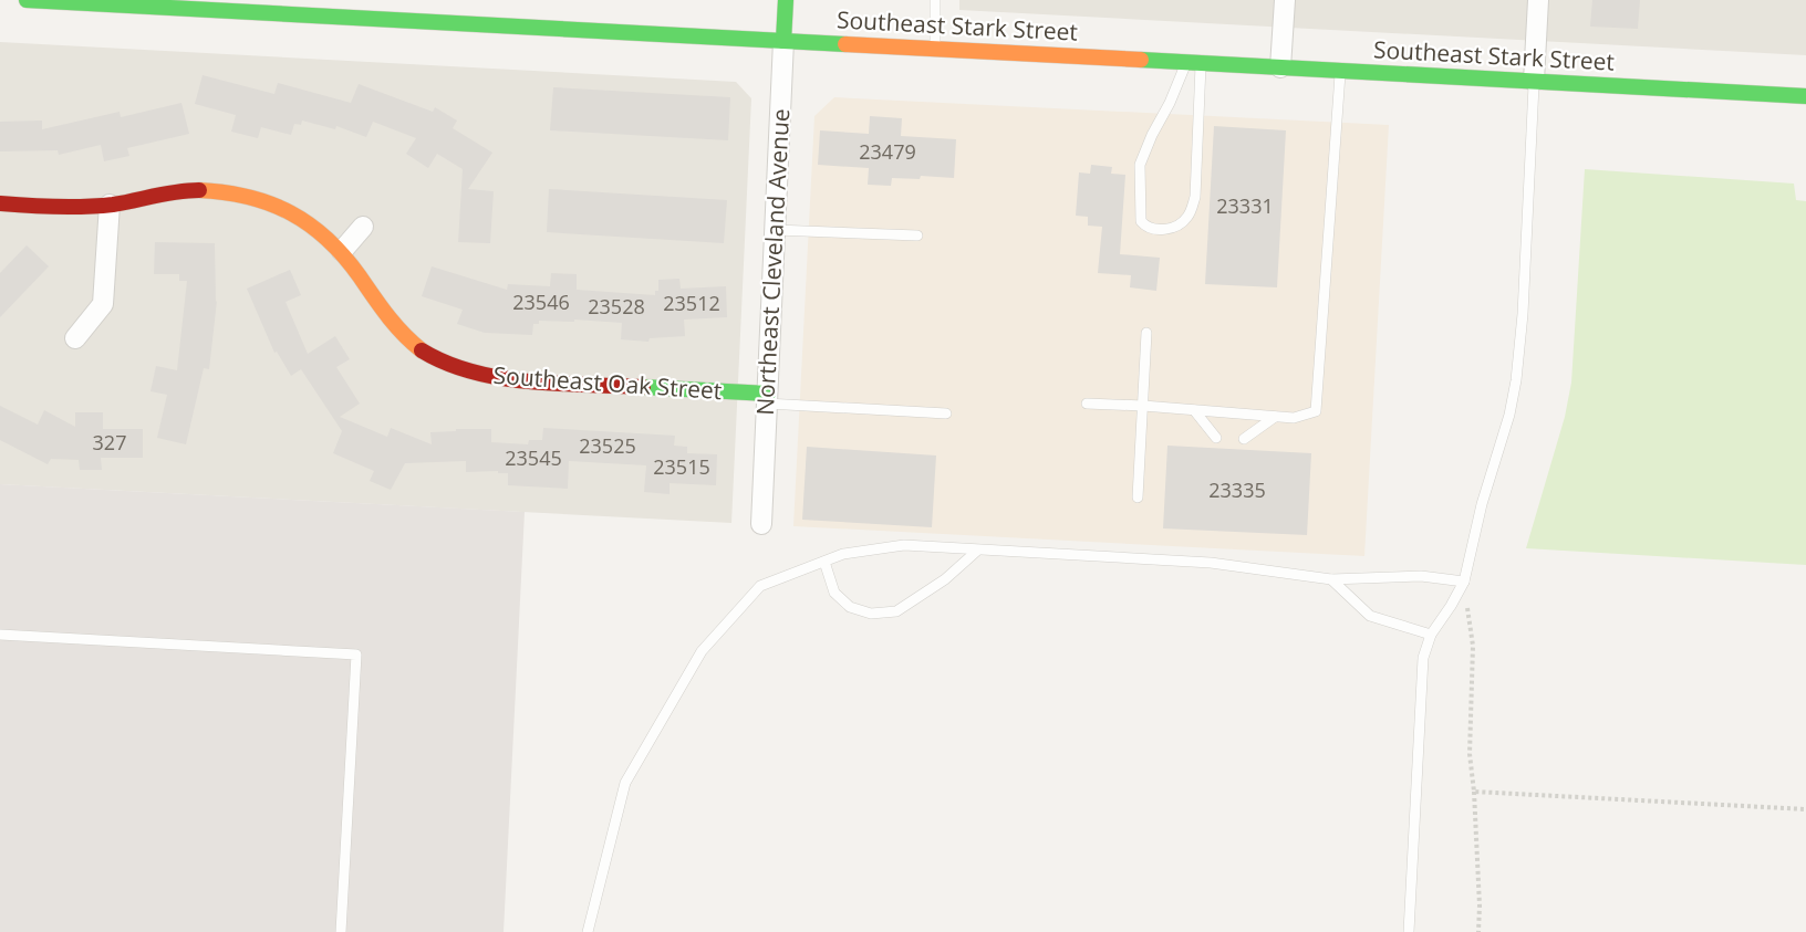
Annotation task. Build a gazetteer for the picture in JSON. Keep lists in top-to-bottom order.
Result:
{
  "streets": {
    "main road": ["Southeast Stark Street", "Northeast Cleveland Avenue", "Southeast Oak Street"]
  },
  "crossings": [
    ["Southeast Stark Street", "Northeast Cleveland Avenue"],
    ["Northeast Cleveland Avenue", "Southeast Oak Street"]
  ],
  "house_numbers": [
    "23479",
    "23331",
    "23546",
    "23512",
    "23528",
    "327",
    "23525",
    "23545",
    "23515",
    "23335"
  ]
}
